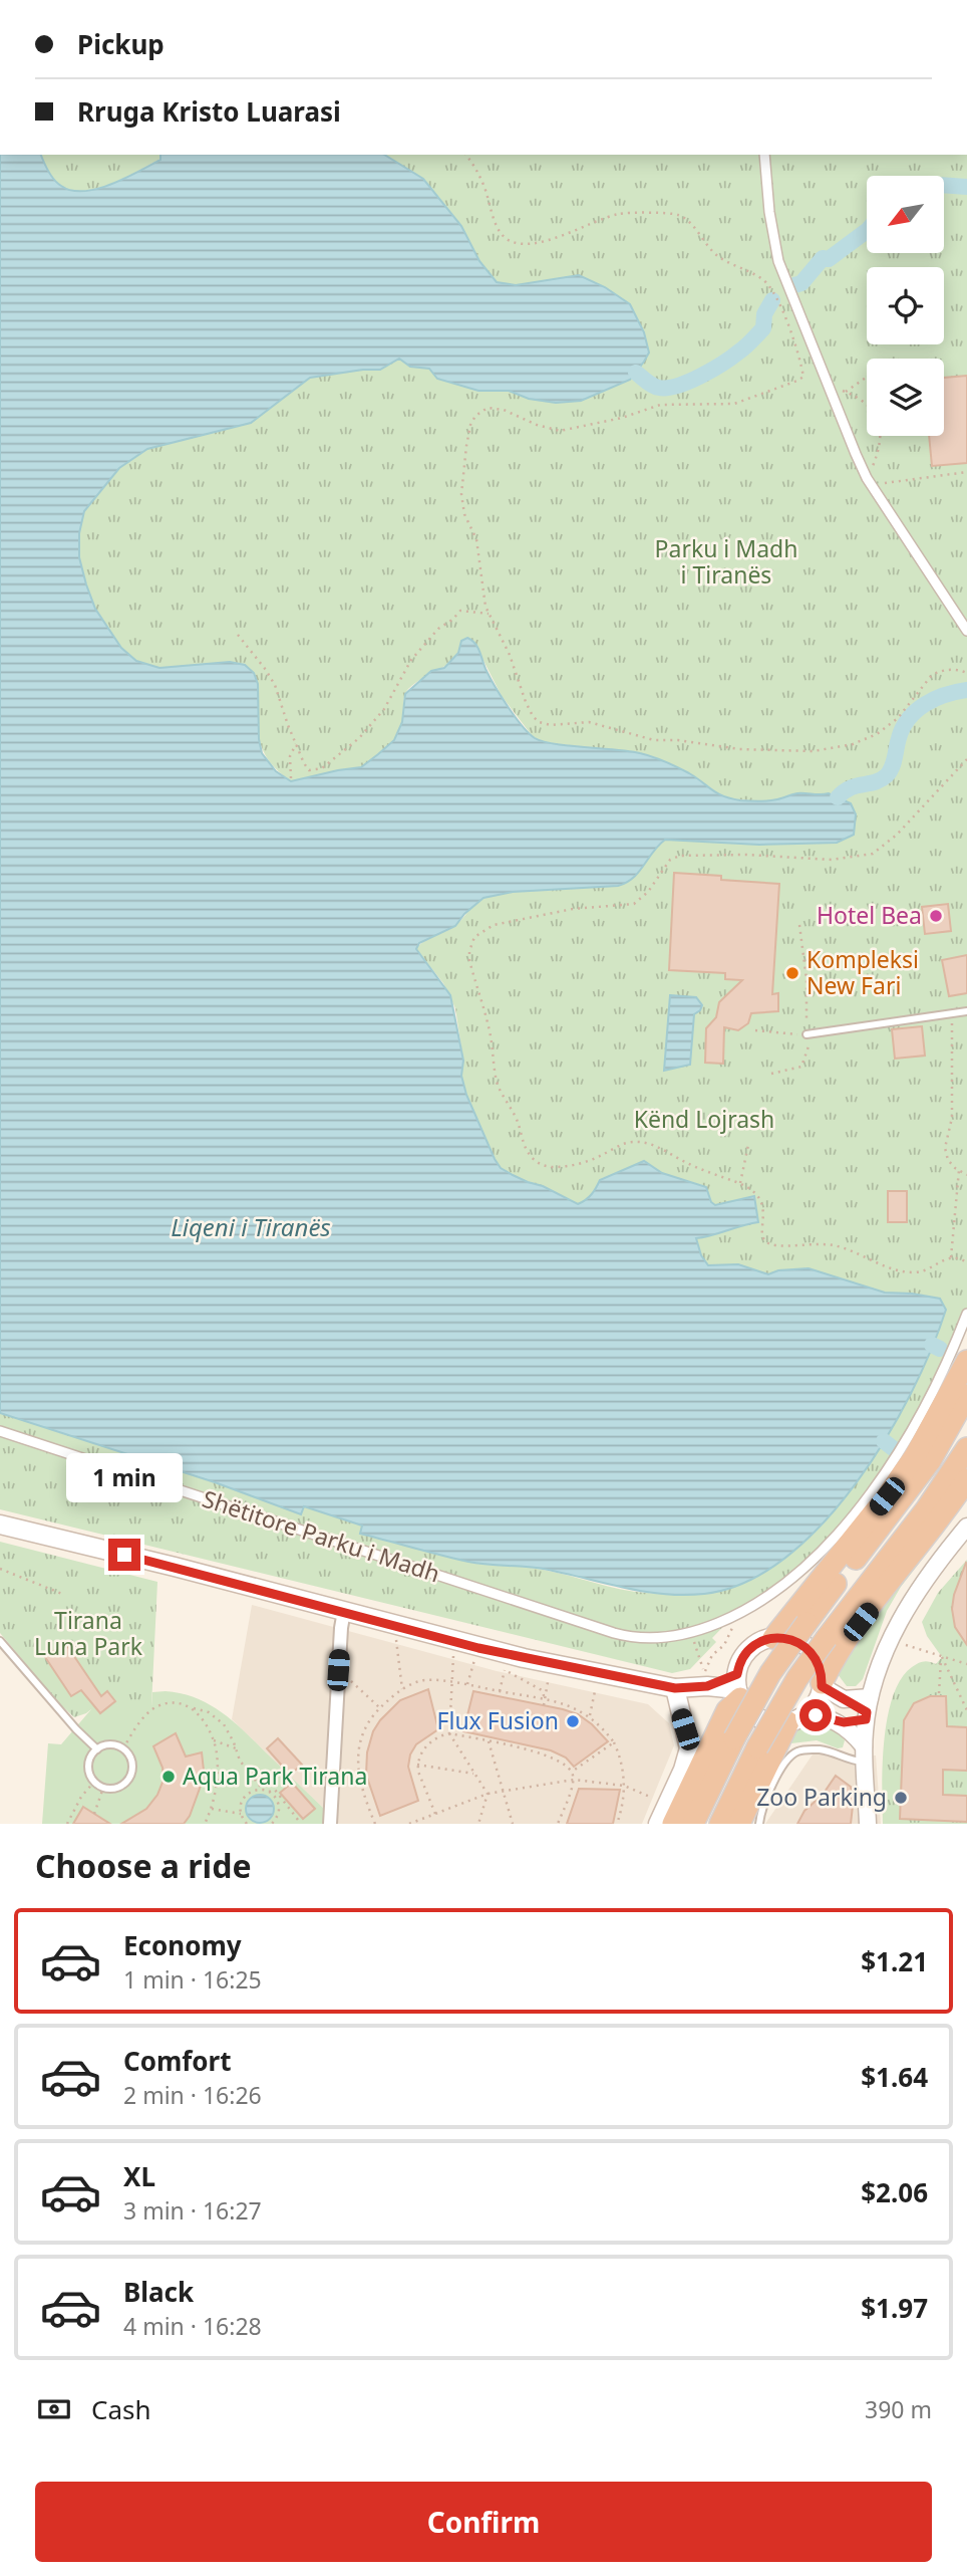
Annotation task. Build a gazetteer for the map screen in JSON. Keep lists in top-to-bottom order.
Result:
{
  "streets": {
    "street": ["Shëtitore Parku i Madh"]
  },
  "water": ["Liqeni i Tiranës"],
  "parks": ["Parku i Madh i Tiranës", "Kënd Lojrash", "Tirana Luna Park"],
  "places": [
    "Hotel Bea",
    "Kompleksi New Fari",
    "Flux Fusion",
    "Aqua Park Tirana",
    "Zoo Parking"
  ],
  "north": "bottom left",
  "page": {
    "banner": ["Pickup", "Rruga Kristo Luarasi"],
    "bubble": "1 min",
    "heading": "Choose a ride",
    "list": [
      {
        "name": "Economy",
        "note": "1 min · 16:25",
        "value": "$1.21"
      },
      {
        "name": "Comfort",
        "note": "2 min · 16:26",
        "value": "$1.64"
      },
      {
        "name": "XL",
        "note": "3 min · 16:27",
        "value": "$2.06"
      },
      {
        "name": "Black",
        "note": "4 min · 16:28",
        "value": "$1.97"
      }
    ],
    "pay": ["Cash", "390 m"],
    "buttons": "Confirm"
  }
}
